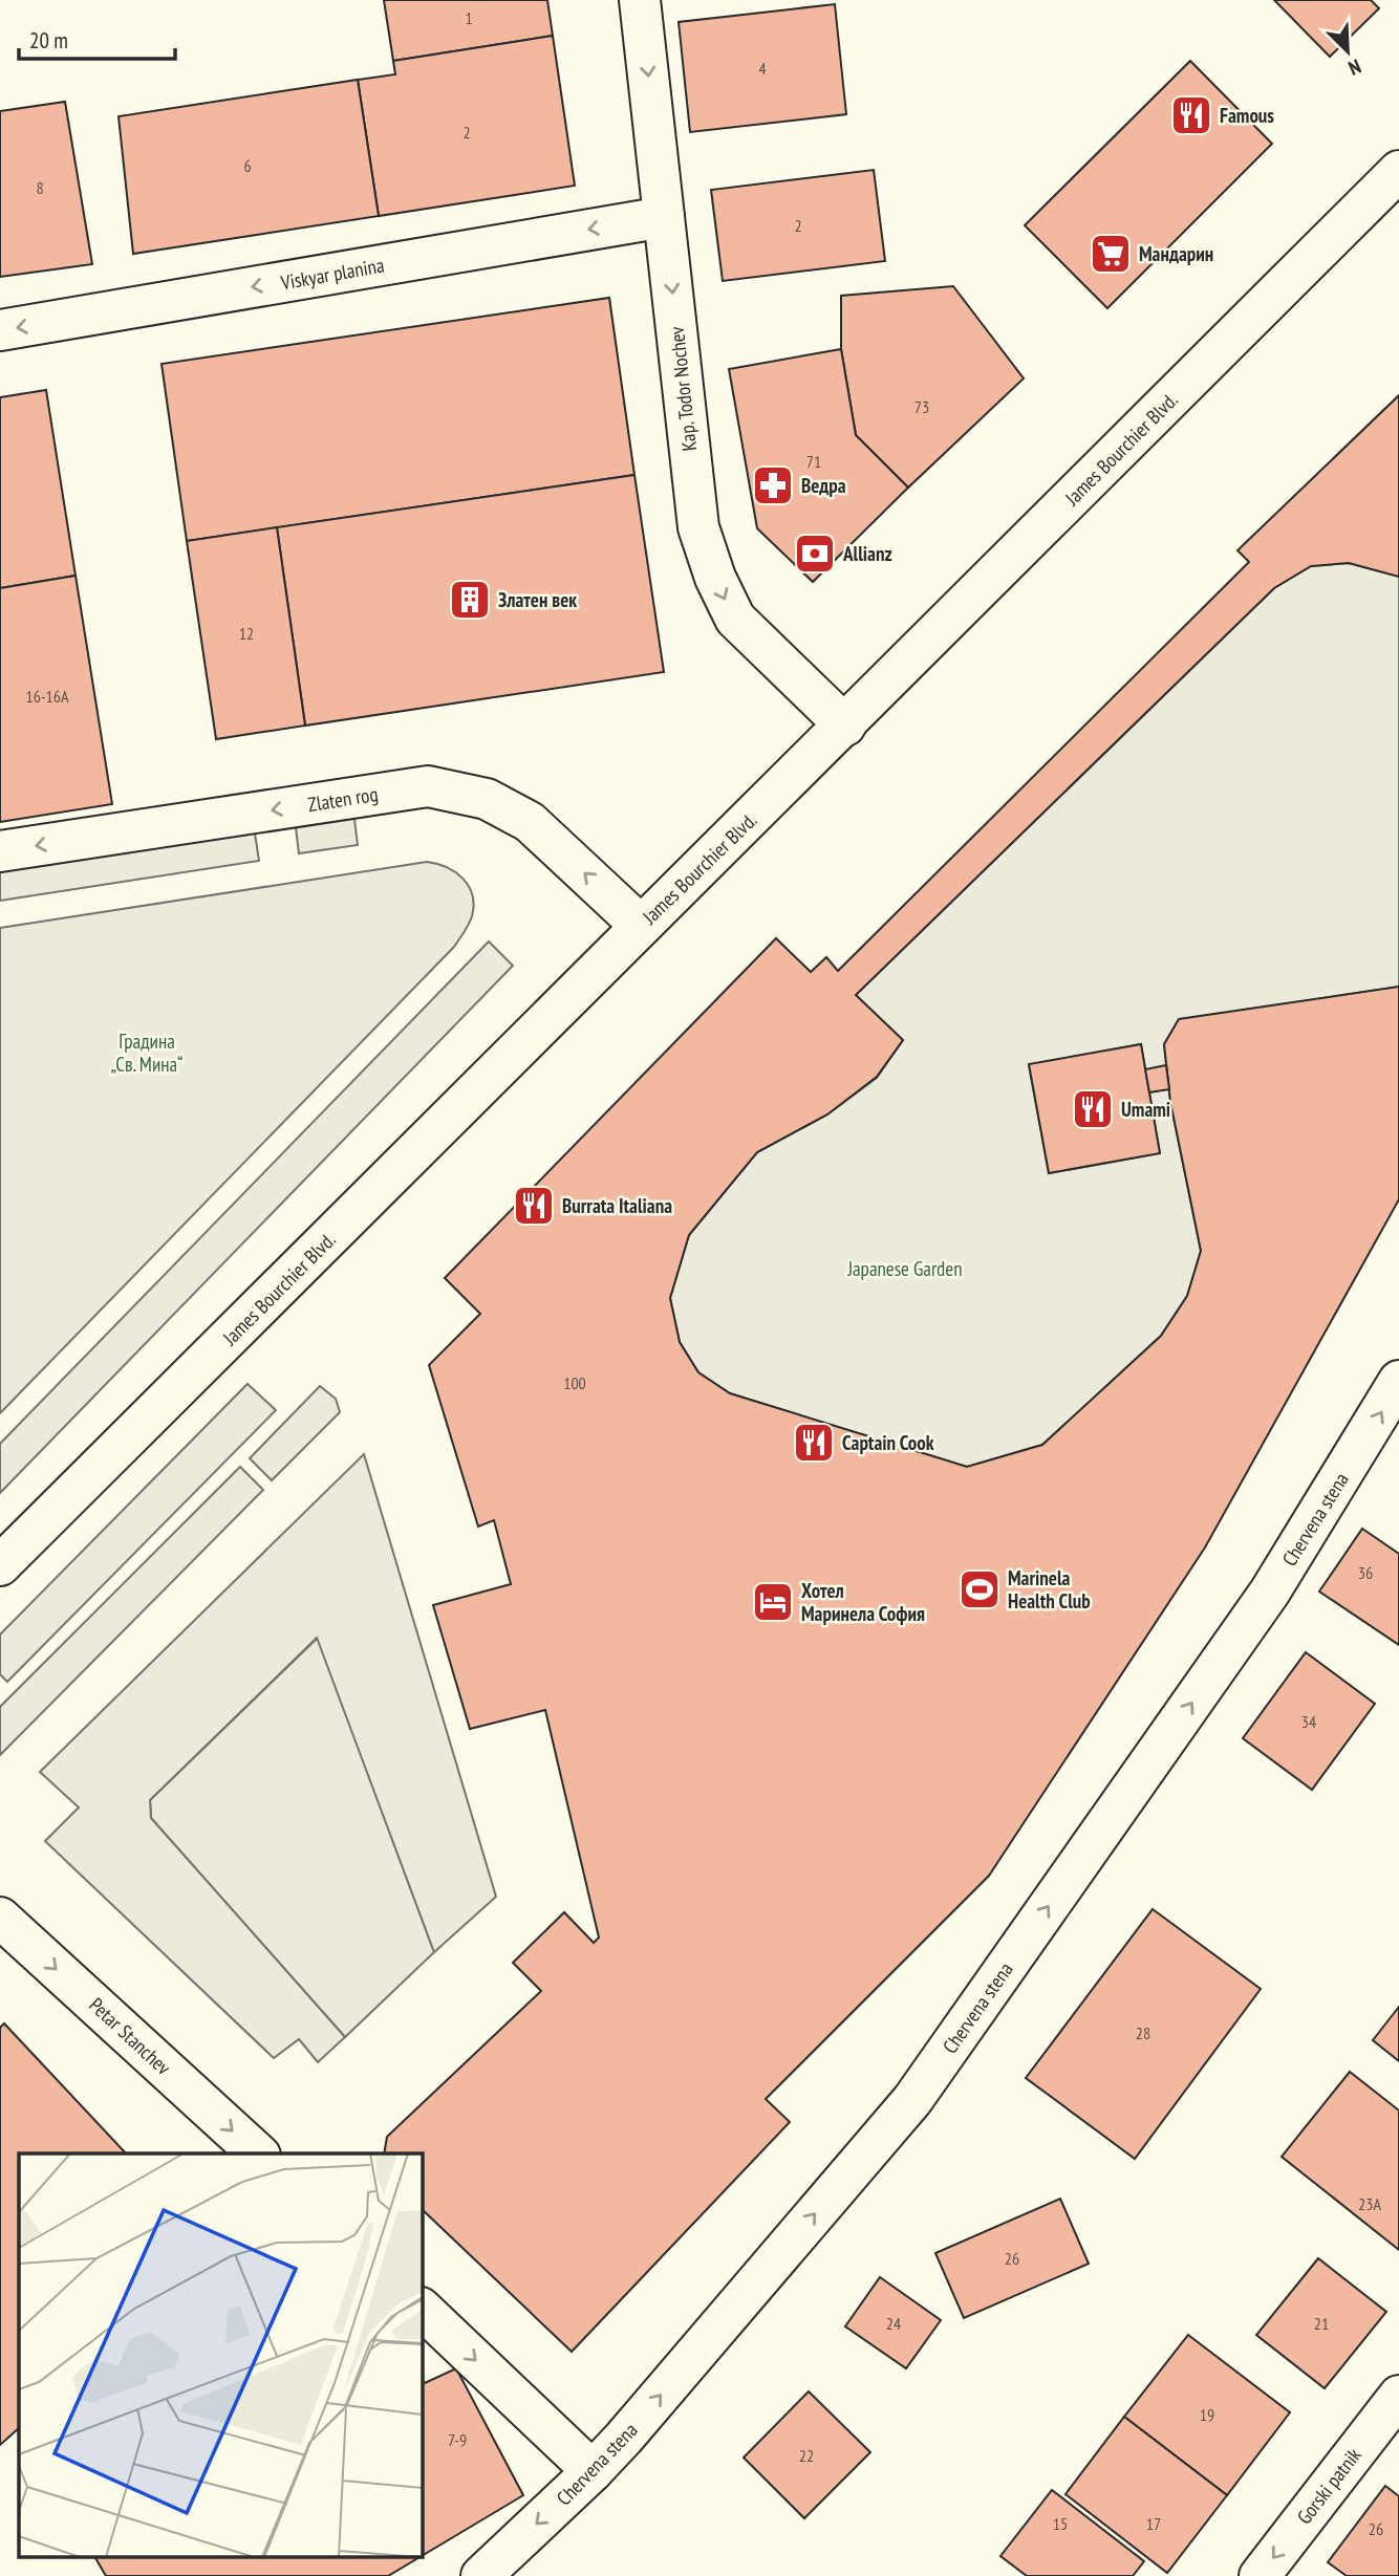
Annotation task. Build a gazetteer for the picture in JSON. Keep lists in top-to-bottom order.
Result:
{
  "streets": {
    "street": [
      "Viskyar planina",
      "Kap. Todor Nochev",
      "James Bourchier Blvd.",
      "Zlaten rog",
      "Chervena stena",
      "Petar Stanchev",
      "Gorski patnik"
    ]
  },
  "crossings": [
    ["Viskyar planina", "Kap. Todor Nochev"],
    ["Kap. Todor Nochev", "James Bourchier Blvd."],
    ["James Bourchier Blvd.", "Zlaten rog"]
  ],
  "one_way": [
    "Viskyar planina",
    "Kap. Todor Nochev",
    "Zlaten rog",
    "Petar Stanchev",
    "Gorski patnik"
  ],
  "parks": ["Градина „Св. Мина“", "Japanese Garden"],
  "places": {
    "restaurant": [
      "Famous",
      "Umami",
      "Burrata Italiana",
      "Captain Cook"
    ],
    "supermarket": ["Мандарин"],
    "pharmacy": ["Ведра"],
    "bank": ["Allianz"],
    "building": ["Златен век"],
    "sports": ["Marinela Health Club"],
    "hotel": ["Хотел Маринела София"]
  },
  "house_numbers": [
    "1",
    "4",
    "2",
    "6",
    "8",
    "2",
    "73",
    "71",
    "12",
    "16-16A",
    "100",
    "36",
    "34",
    "28",
    "23A",
    "26",
    "24",
    "21",
    "19",
    "7-9",
    "22",
    "15",
    "17",
    "26"
  ],
  "scale_bar": "20 m",
  "north": "bottom right"
}
